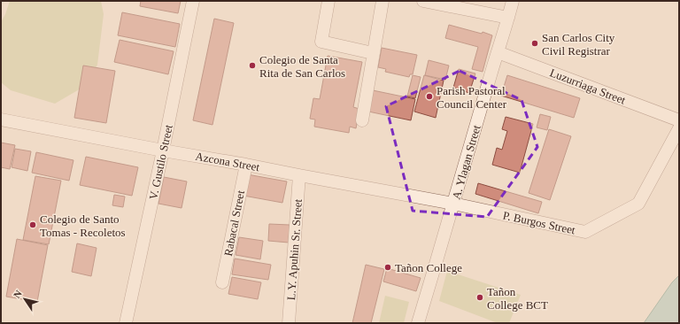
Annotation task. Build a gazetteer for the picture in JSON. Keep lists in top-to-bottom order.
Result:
{
  "streets": {
    "street": [
      "Luzurriaga Street",
      "Azcona Street",
      "V. Gustilo Street",
      "A. Ylagan Street",
      "P. Burgos Street",
      "Rabacal Street",
      "L.Y. Apuhin Sr. Street"
    ]
  },
  "crossings": [
    ["Luzurriaga Street", "A. Ylagan Street"],
    ["Azcona Street", "V. Gustilo Street"],
    ["Azcona Street", "A. Ylagan Street"],
    ["Azcona Street", "P. Burgos Street"],
    ["Azcona Street", "Rabacal Street"],
    ["Azcona Street", "L.Y. Apuhin Sr. Street"],
    ["A. Ylagan Street", "P. Burgos Street"]
  ],
  "places": [
    "San Carlos City Civil Registrar",
    "Colegio de Santa Rita de San Carlos",
    "Parish Pastoral Council Center",
    "Colegio de Santo Tomas - Recoletos",
    "Tañon College",
    "Tañon College BCT"
  ],
  "north": "top left"
}
